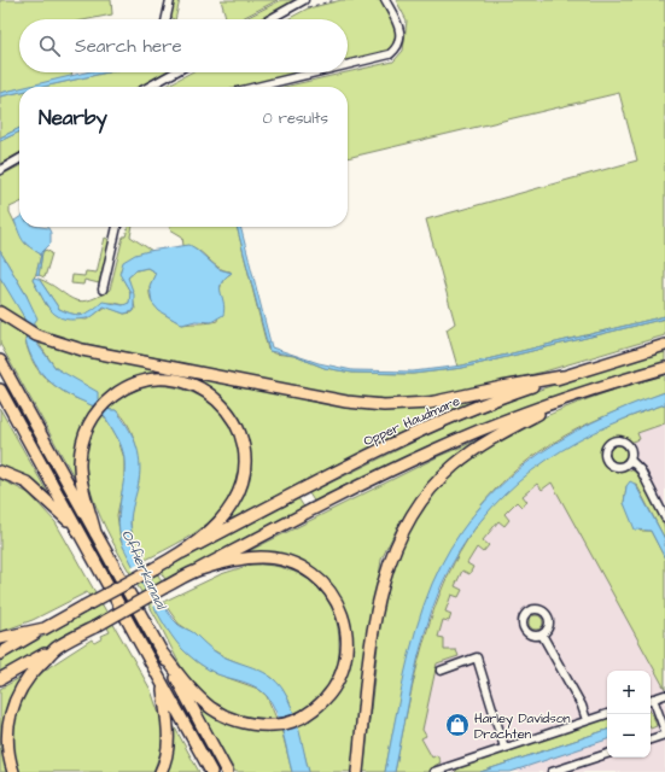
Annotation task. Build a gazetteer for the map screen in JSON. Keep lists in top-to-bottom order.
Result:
{
  "streets": {
    "highway": ["Opper Haudmare"]
  },
  "water": ["Offierkanaal"],
  "places": {
    "shop": ["Harley Davidson Drachten"]
  },
  "page": {
    "search": "Search here",
    "heading": ["Nearby", "0 results"],
    "map_buttons": ["+", "−"]
  }
}
